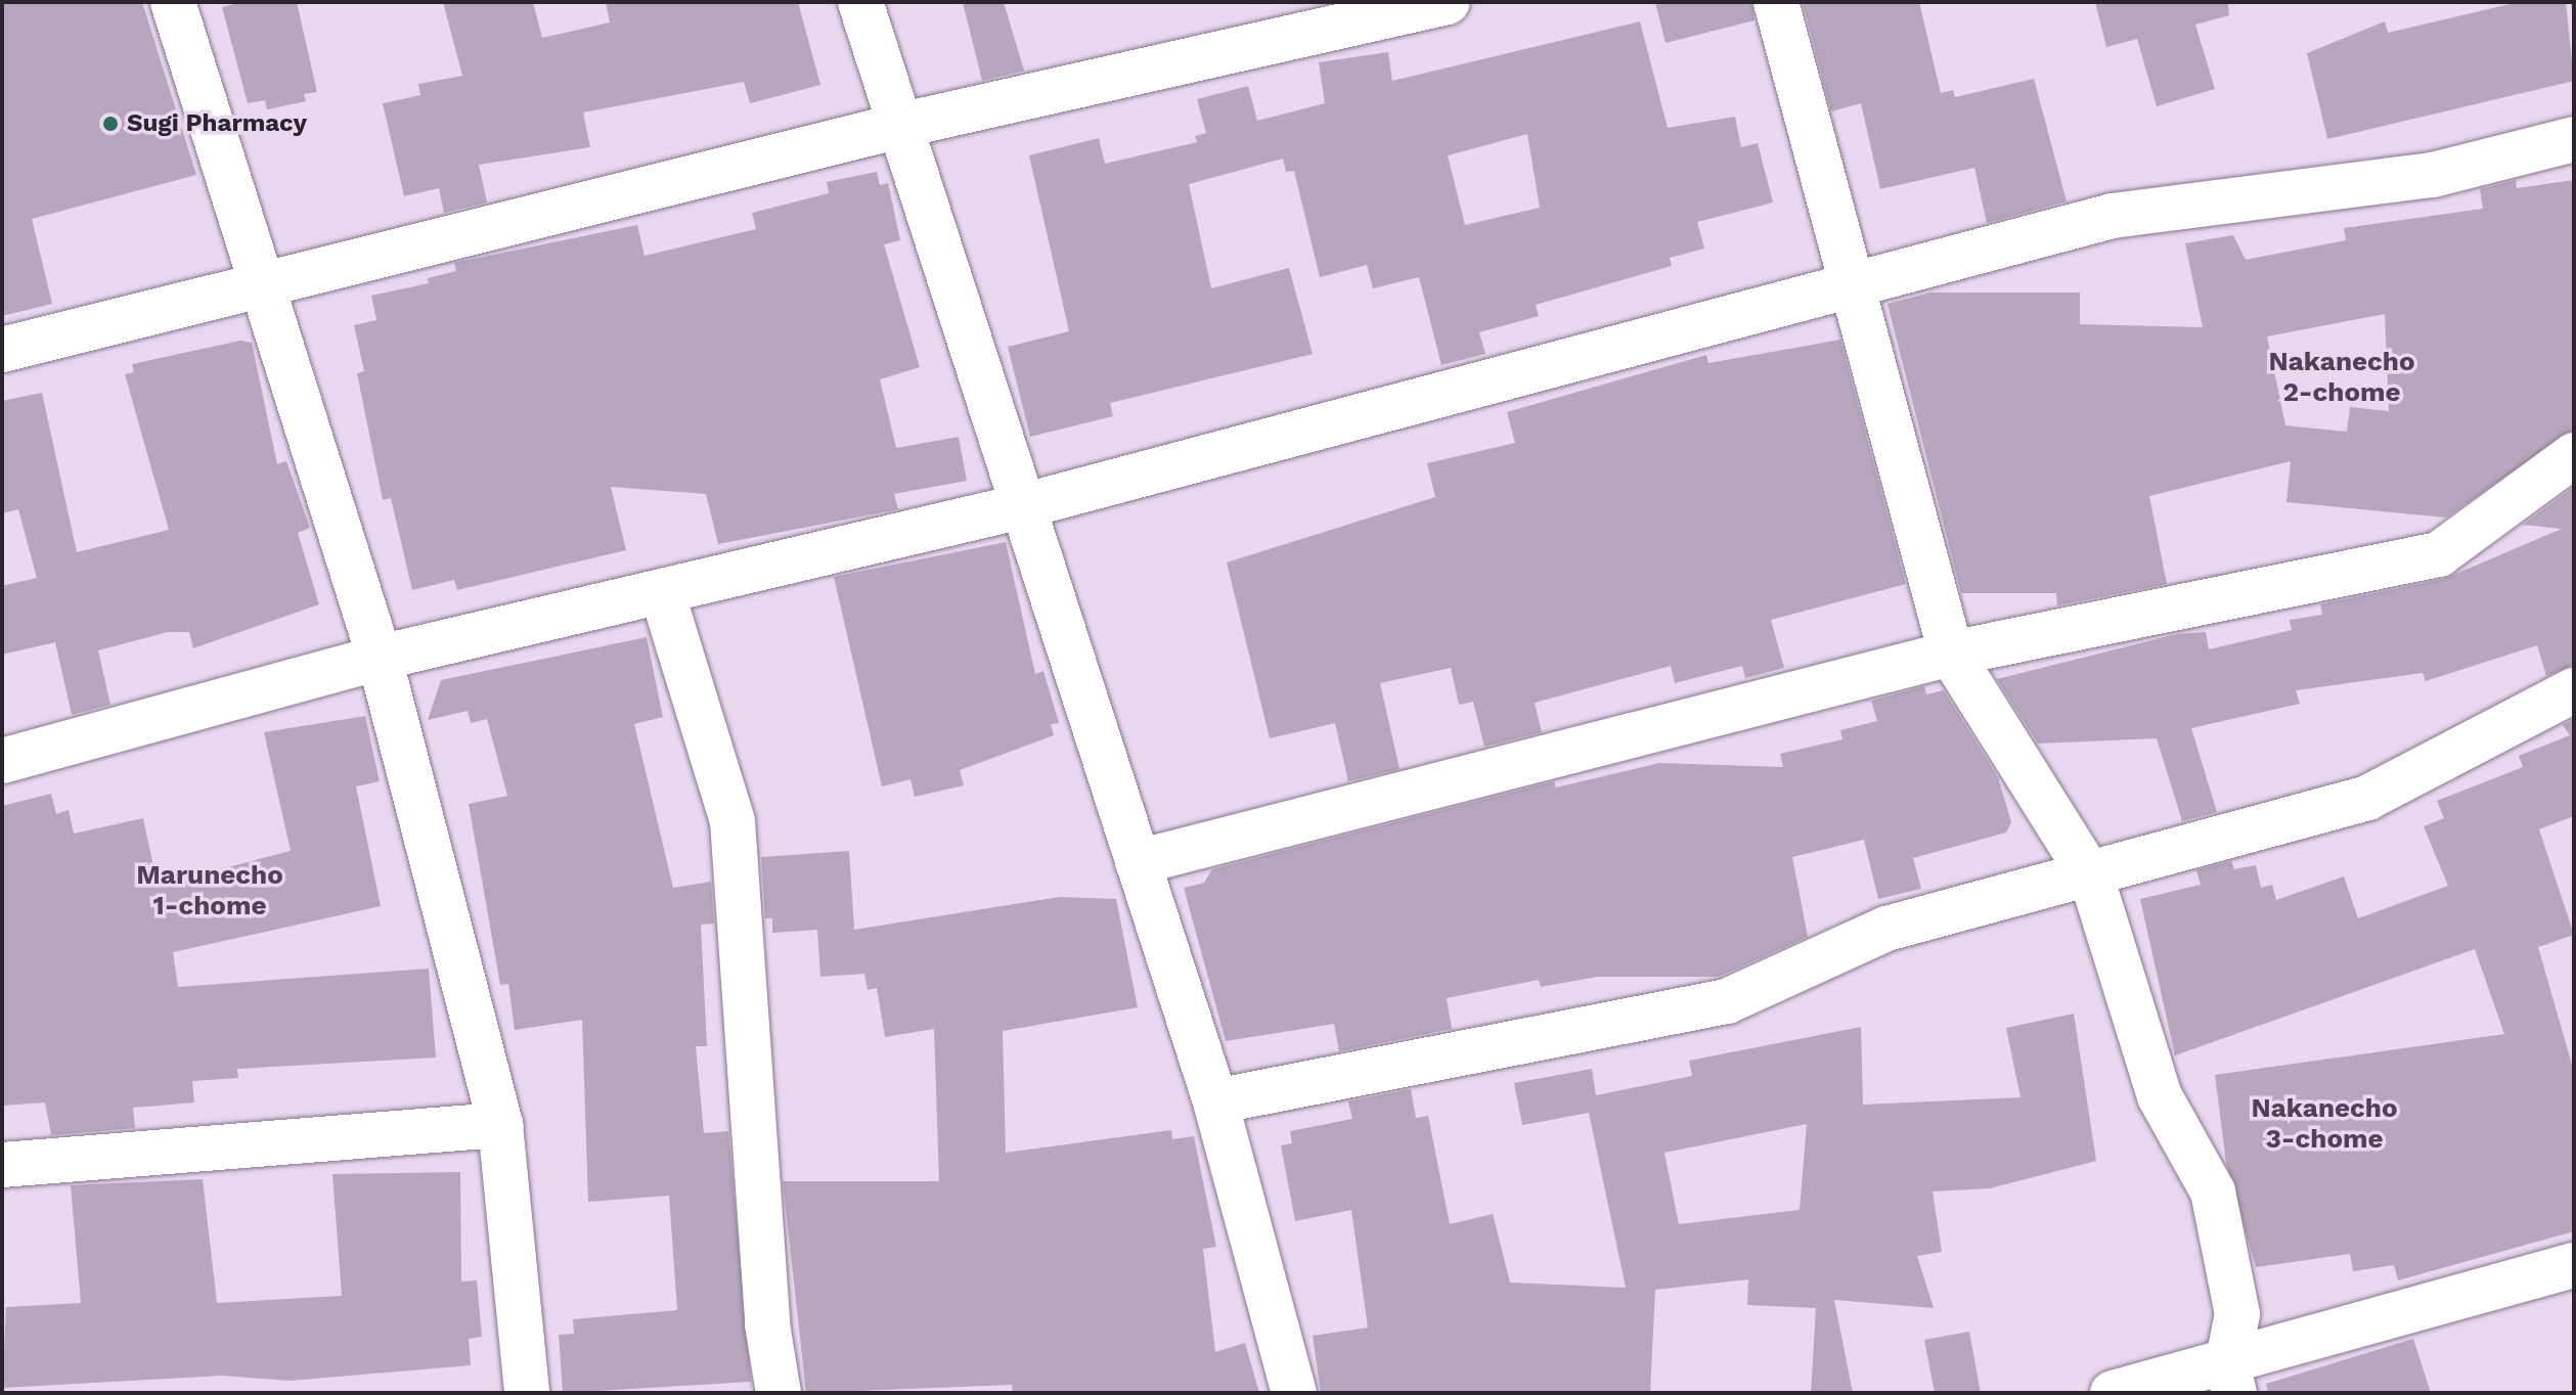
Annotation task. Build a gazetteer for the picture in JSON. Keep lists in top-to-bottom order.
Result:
{
  "districts": ["Nakanecho 2-chome", "Marunecho 1-chome", "Nakanecho 3-chome"],
  "places": ["Sugi Pharmacy"]
}
